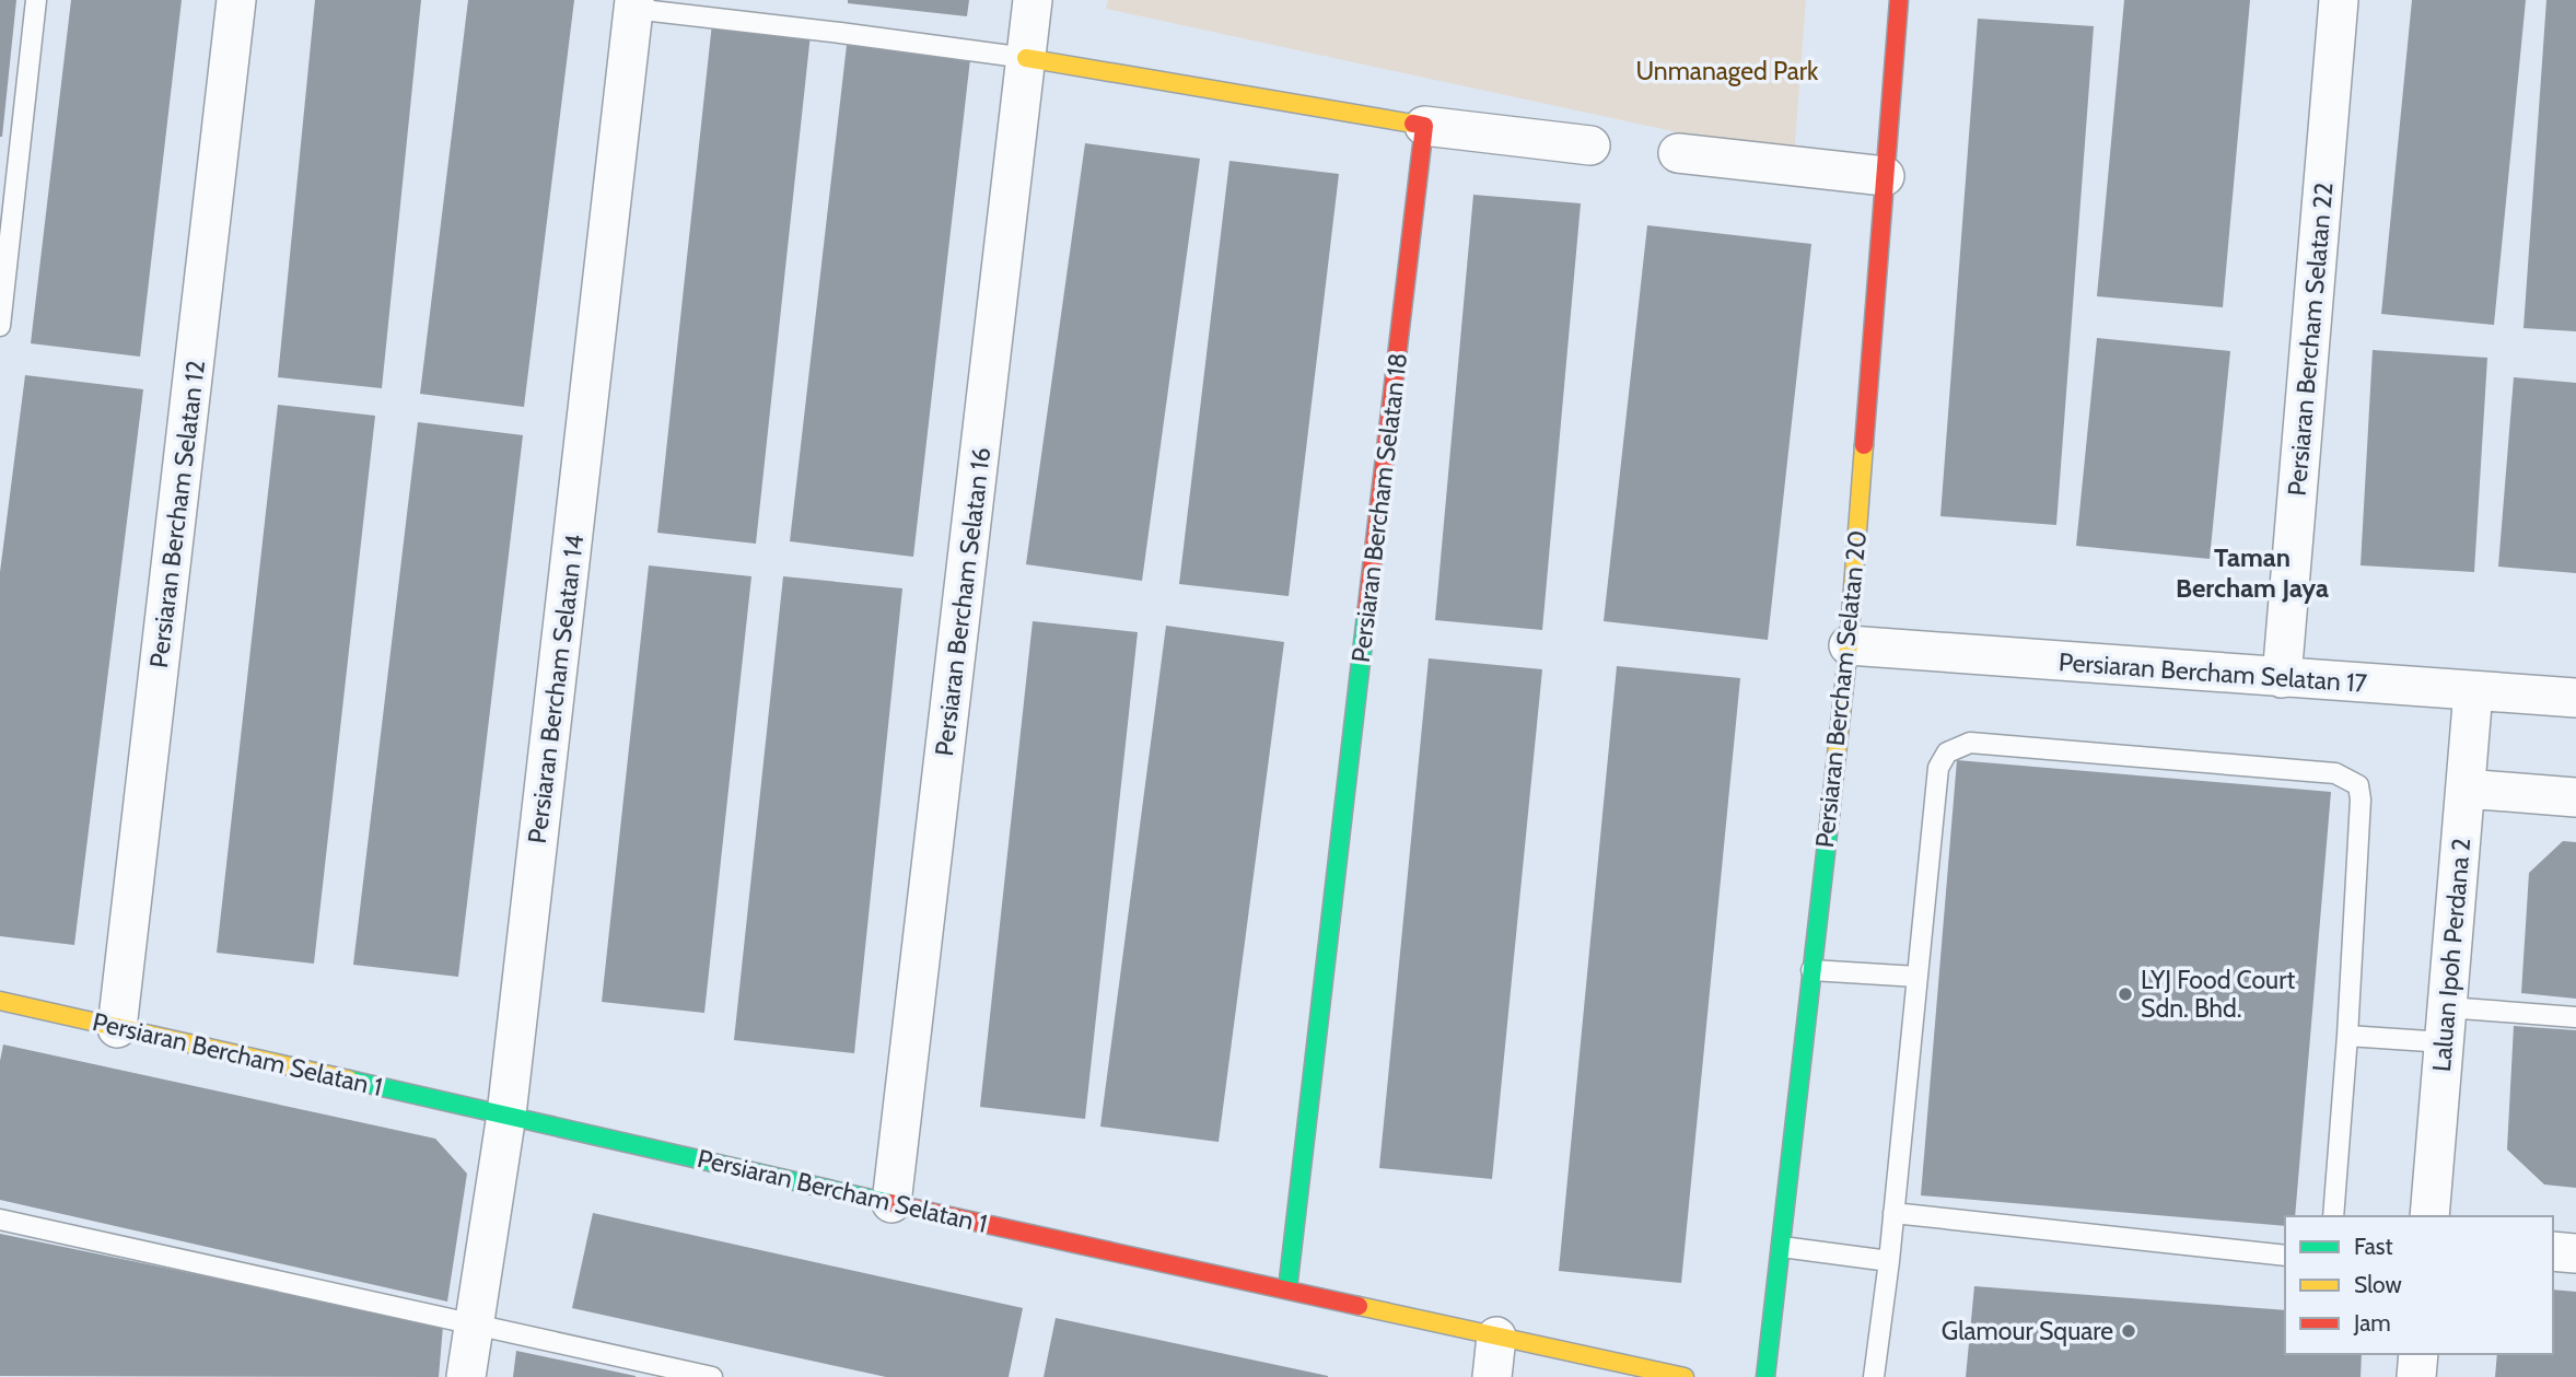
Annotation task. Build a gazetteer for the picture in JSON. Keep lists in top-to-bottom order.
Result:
{
  "streets": {
    "street": [
      "Persiaran Bercham Selatan 22",
      "Persiaran Bercham Selatan 18",
      "Persiaran Bercham Selatan 12",
      "Persiaran Bercham Selatan 16",
      "Persiaran Bercham Selatan 17",
      "Persiaran Bercham Selatan 14",
      "Persiaran Bercham Selatan 20",
      "Laluan Ipoh Perdana 2",
      "Persiaran Bercham Selatan 1"
    ]
  },
  "crossings": [
    ["Persiaran Bercham Selatan 22", "Persiaran Bercham Selatan 17"],
    ["Persiaran Bercham Selatan 18", "Persiaran Bercham Selatan 1"],
    ["Persiaran Bercham Selatan 12", "Persiaran Bercham Selatan 1"],
    ["Persiaran Bercham Selatan 16", "Persiaran Bercham Selatan 1"],
    ["Persiaran Bercham Selatan 17", "Persiaran Bercham Selatan 20"],
    ["Persiaran Bercham Selatan 17", "Laluan Ipoh Perdana 2"],
    ["Persiaran Bercham Selatan 14", "Persiaran Bercham Selatan 1"]
  ],
  "districts": ["Taman Bercham Jaya"],
  "parks": ["Unmanaged Park"],
  "places": ["LYJ Food Court Sdn. Bhd.", "Glamour Square"],
  "legend": ["Fast", "Slow", "Jam"]
}
